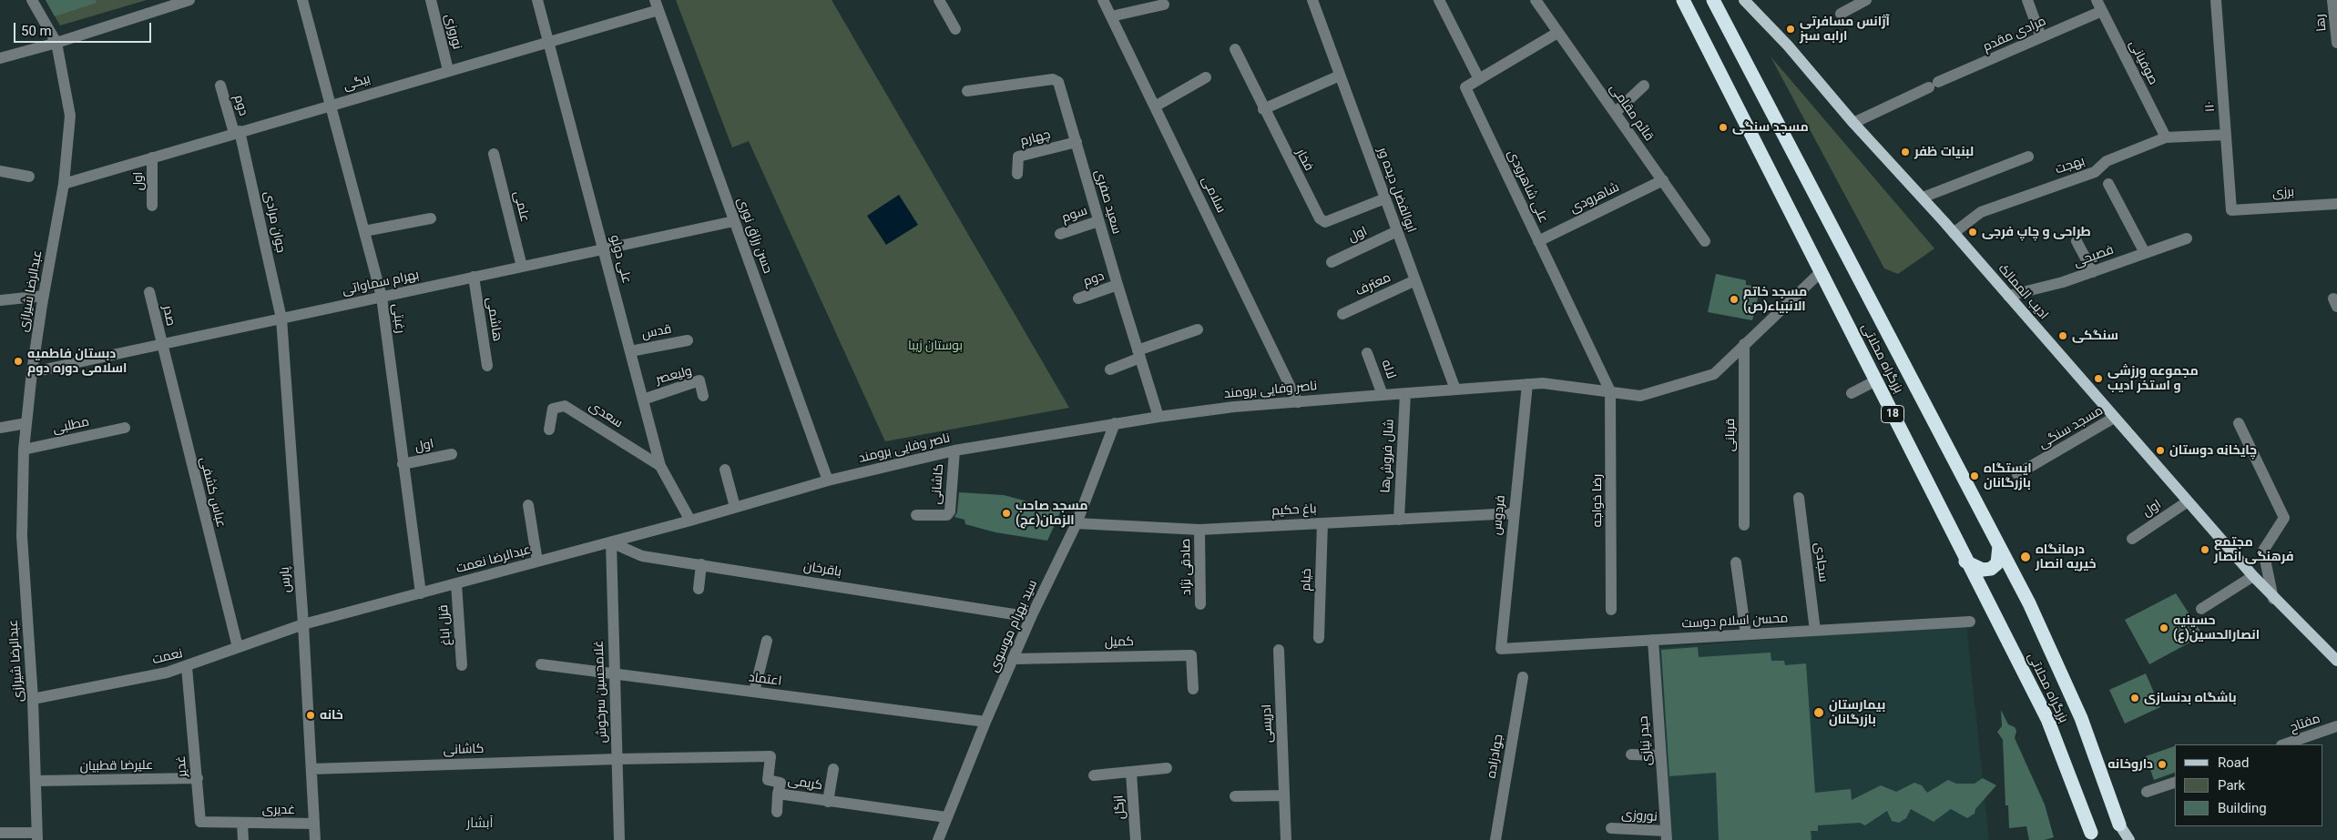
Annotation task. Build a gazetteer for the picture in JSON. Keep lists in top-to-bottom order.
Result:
{
  "streets": {
    "highway": ["بزرگراه محلاتی", "18"],
    "main road": ["ادیب الممالک"],
    "street": [
      "رها",
      "نوروزی",
      "مرادی مقدم",
      "صوفیانی",
      "بیگی",
      "دوم",
      "۱۱۰",
      "قائم مقامی",
      "چهارم",
      "فخار",
      "بهجت",
      "اول",
      "علی شاهرودی",
      "ابوالفضل دیده ور",
      "برزی",
      "سلامی",
      "شاهرودی",
      "سعید صفری",
      "علمی",
      "سوم",
      "جوان مرادی",
      "حسن رزاق نوری",
      "فصیحی",
      "علی دولو",
      "بهرام سماواتی",
      "معترف",
      "عبدالرضا شیرازی",
      "صدر",
      "رغبتی",
      "هاشمی",
      "قدس",
      "لاله",
      "ولیعصر",
      "ناصر وفایی برومند",
      "سعدی",
      "مطلبی",
      "مسجد سنگی",
      "قربانی",
      "شال فروش‌ها",
      "کاشانی",
      "عباس کشفی",
      "رضا خواجه",
      "باغ حکیم",
      "فردوس",
      "عبدالرضا نعمت",
      "سجادی",
      "صادقی نژاد",
      "باقرخان",
      "پارس",
      "خیام",
      "محسن اسلام دوست",
      "قزل اباغ",
      "سید بهرام موسوی",
      "کمیل",
      "نعمت",
      "اعتماد",
      "غلامحسین سرخوش",
      "ادریسی",
      "مفتاح",
      "حیدر نیازی",
      "جوادزاده",
      "علیرضا قطبیان",
      "غدیر",
      "کریمی",
      "ازگل",
      "غدیری"
    ]
  },
  "crossings": [
    ["نوروزی", "بیگی"],
    ["نوروزی", "حیدر نیازی"],
    ["مرادی مقدم", "صوفیانی"],
    ["مرادی مقدم", "ادیب الممالک"],
    ["صوفیانی", "بهجت"],
    ["بیگی", "دوم"],
    ["بیگی", "اول"],
    ["بیگی", "جوان مرادی"],
    ["بیگی", "حسن رزاق نوری"],
    ["بیگی", "علی دولو"],
    ["بیگی", "عبدالرضا شیرازی"],
    ["بیگی", "رغبتی"],
    ["دوم", "سعید صفری"],
    ["دوم", "جوان مرادی"],
    ["۱۱۰", "بهجت"],
    ["۱۱۰", "برزی"],
    ["قائم مقامی", "شاهرودی"],
    ["چهارم", "سعید صفری"],
    ["فخار", "ابوالفضل دیده ور"],
    ["بهجت", "ادیب الممالک"],
    ["اول", "ابوالفضل دیده ور"],
    ["اول", "ادیب الممالک"],
    ["اول", "رغبتی"],
    ["علی شاهرودی", "شاهرودی"],
    ["علی شاهرودی", "ناصر وفایی برومند"],
    ["علی شاهرودی", "رضا خواجه"],
    ["ابوالفضل دیده ور", "معترف"],
    ["ابوالفضل دیده ور", "ناصر وفایی برومند"],
    ["سلامی", "ناصر وفایی برومند"],
    ["سعید صفری", "سوم"],
    ["سعید صفری", "ناصر وفایی برومند"],
    ["علمی", "بهرام سماواتی"],
    ["جوان مرادی", "بهرام سماواتی"],
    ["جوان مرادی", "پارس"],
    ["حسن رزاق نوری", "بهرام سماواتی"],
    ["حسن رزاق نوری", "ناصر وفایی برومند"],
    ["فصیحی", "ادیب الممالک"],
    ["علی دولو", "بهرام سماواتی"],
    ["علی دولو", "قدس"],
    ["علی دولو", "ولیعصر"],
    ["علی دولو", "ناصر وفایی برومند"],
    ["علی دولو", "سعدی"],
    ["علی دولو", "عبدالرضا نعمت"],
    ["بهرام سماواتی", "عبدالرضا شیرازی"],
    ["بهرام سماواتی", "صدر"],
    ["بهرام سماواتی", "رغبتی"],
    ["بهرام سماواتی", "هاشمی"],
    ["بهرام سماواتی", "عباس کشفی"],
    ["بهرام سماواتی", "پارس"],
    ["عبدالرضا شیرازی", "مطلبی"],
    ["عبدالرضا شیرازی", "نعمت"],
    ["عبدالرضا شیرازی", "علیرضا قطبیان"],
    ["ادیب الممالک", "مسجد سنگی"],
    ["صدر", "عباس کشفی"],
    ["رغبتی", "عبدالرضا نعمت"],
    ["بزرگراه محلاتی", "ناصر وفایی برومند"],
    ["لاله", "ناصر وفایی برومند"],
    ["ناصر وفایی برومند", "قربانی"],
    ["ناصر وفایی برومند", "شال فروش‌ها"],
    ["ناصر وفایی برومند", "کاشانی"],
    ["ناصر وفایی برومند", "رضا خواجه"],
    ["ناصر وفایی برومند", "فردوس"],
    ["ناصر وفایی برومند", "عبدالرضا نعمت"],
    ["ناصر وفایی برومند", "سید بهرام موسوی"],
    ["شال فروش‌ها", "باغ حکیم"],
    ["کاشانی", "پارس"],
    ["کاشانی", "غلامحسین سرخوش"],
    ["کاشانی", "کریمی"],
    ["عباس کشفی", "نعمت"],
    ["باغ حکیم", "فردوس"],
    ["باغ حکیم", "صادقی نژاد"],
    ["باغ حکیم", "خیام"],
    ["باغ حکیم", "سید بهرام موسوی"],
    ["فردوس", "محسن اسلام دوست"],
    ["عبدالرضا نعمت", "باقرخان"],
    ["عبدالرضا نعمت", "پارس"],
    ["عبدالرضا نعمت", "قزل اباغ"],
    ["عبدالرضا نعمت", "نعمت"],
    ["عبدالرضا نعمت", "غلامحسین سرخوش"],
    ["سجادی", "محسن اسلام دوست"],
    ["باقرخان", "سید بهرام موسوی"],
    ["باقرخان", "غلامحسین سرخوش"],
    ["پارس", "نعمت"],
    ["پارس", "غدیری"],
    ["محسن اسلام دوست", "حیدر نیازی"],
    ["سید بهرام موسوی", "کمیل"],
    ["سید بهرام موسوی", "اعتماد"],
    ["سید بهرام موسوی", "کریمی"],
    ["نعمت", "غدیر"],
    ["اعتماد", "غلامحسین سرخوش"],
    ["غلامحسین سرخوش", "کریمی"],
    ["علیرضا قطبیان", "غدیر"],
    ["غدیر", "غدیری"]
  ],
  "districts": ["آبشار"],
  "parks": ["بوستان زیبا"],
  "places": [
    "آژانس مسافرتی ارابه سبز",
    "مسجد سنگی",
    "لبنیات ظفر",
    "طراحی و چاپ فرجی",
    "مسجد خاتم الانبیاء(ص)",
    "سنگکی",
    "دبستان فاطمیه اسلامی دوره دوم",
    "مجموعه ورزشی و استخر ادیب",
    "چایخانِه دوستان",
    "ایستگاه بازرگانان",
    "مسجد صاحب الزمان(عج)",
    "مجتمع فرهنگی انصار",
    "درمانگاه خیریه انصار",
    "حسینیه انصارالحسین(ع)",
    "باشگاه بدنسازی",
    "بیمارستان بازرگانان",
    "خانه",
    "داروخانه"
  ],
  "legend": ["Road", "Park", "Building"],
  "scale_bar": "50 m"
}
